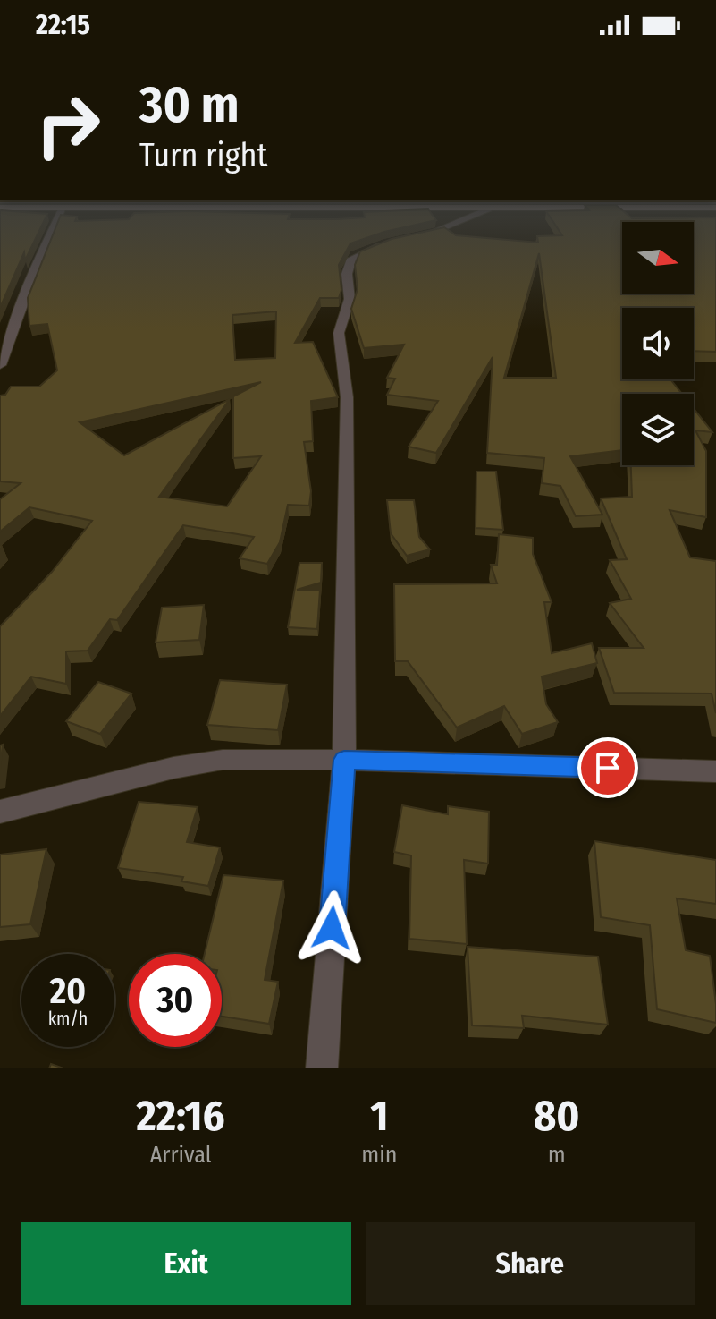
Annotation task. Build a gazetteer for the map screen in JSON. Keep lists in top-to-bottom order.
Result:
{
  "north": "right",
  "page": {
    "status": "22:15",
    "turn": ["30 m", "Turn right"],
    "speed": "20 km/h",
    "limit": "30",
    "eta": [
      "22:16",
      "Arrival",
      "1",
      "min",
      "80",
      "m"
    ],
    "buttons": ["Exit", "Share"]
  }
}
